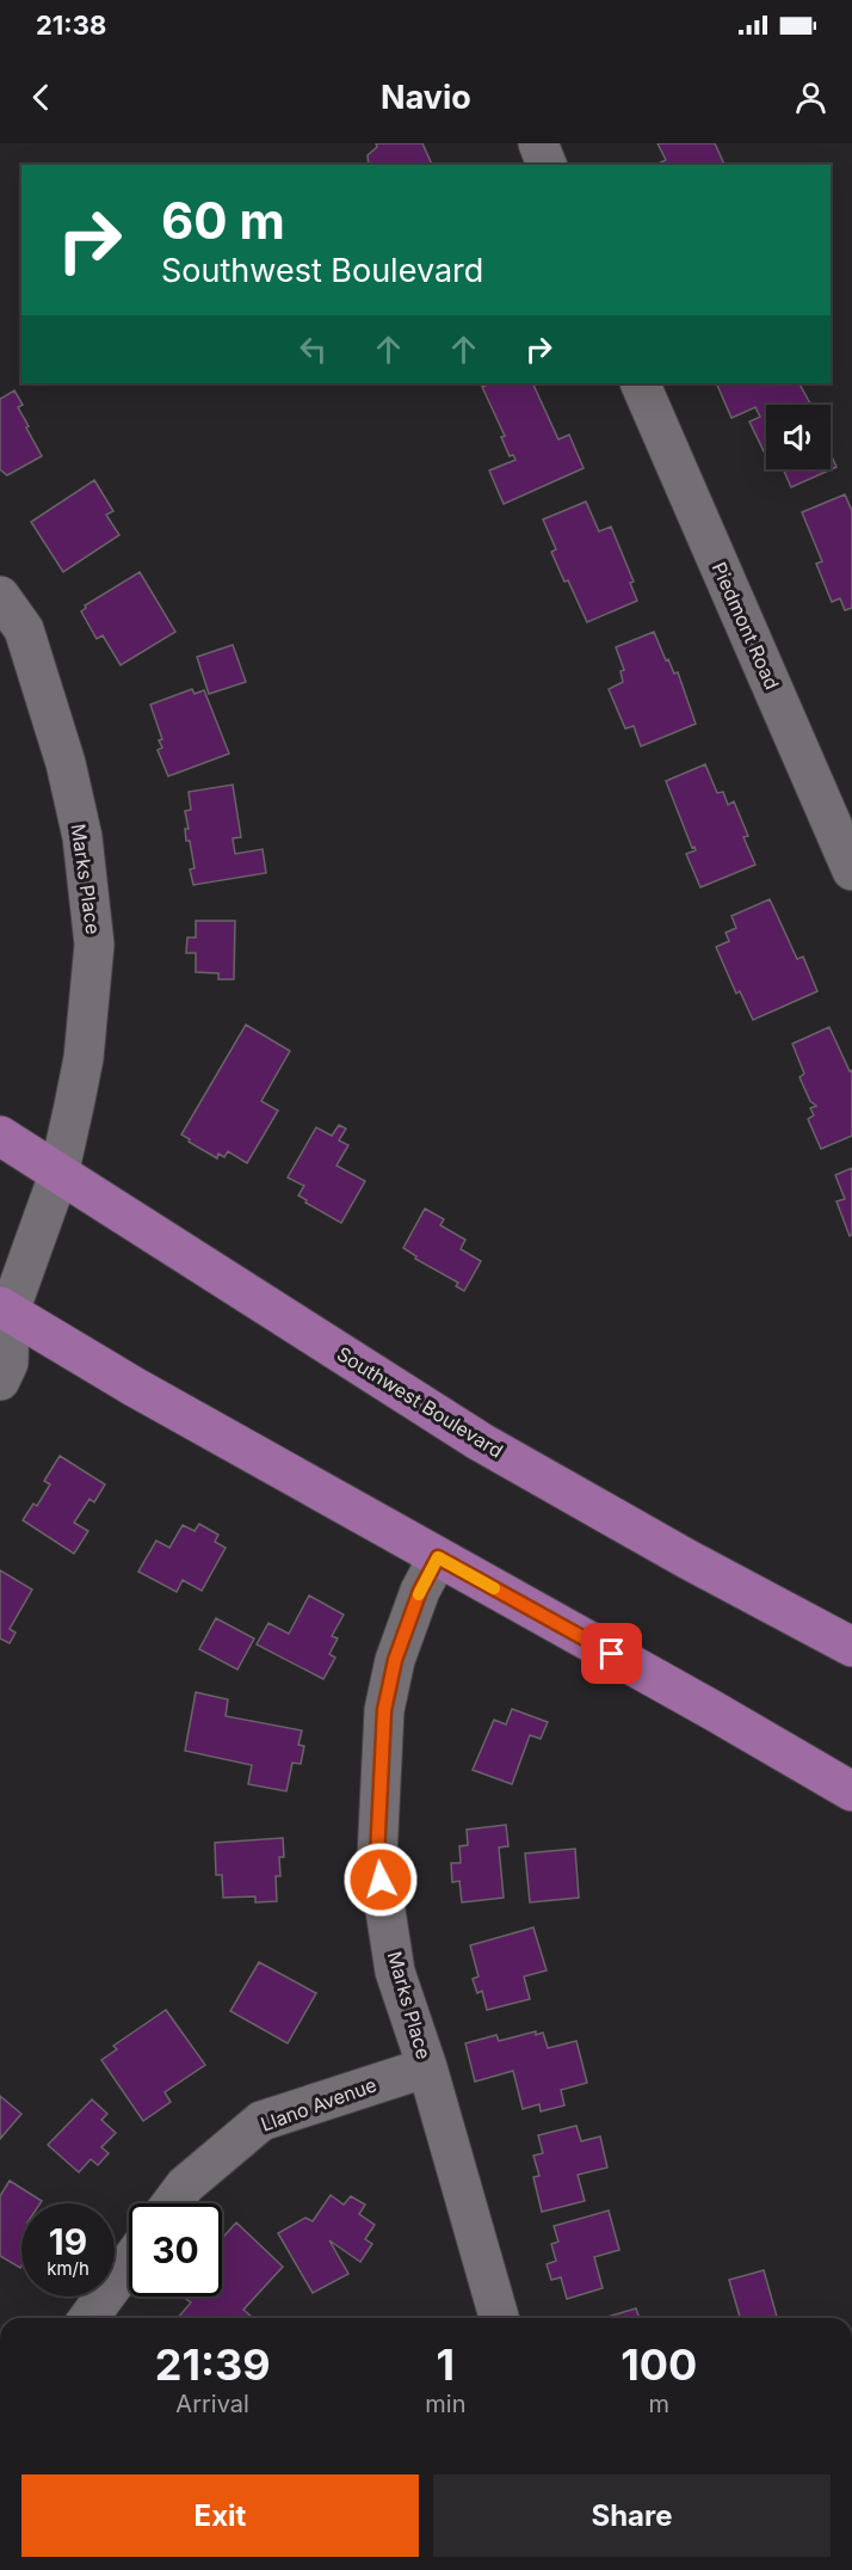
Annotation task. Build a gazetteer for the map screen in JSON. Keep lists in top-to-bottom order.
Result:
{
  "streets": {
    "main road": ["Southwest Boulevard"],
    "street": ["Piedmont Road", "Marks Place", "Llano Avenue"]
  },
  "crossings": [
    ["Marks Place", "Southwest Boulevard"],
    ["Marks Place", "Llano Avenue"]
  ],
  "page": {
    "status": "21:38",
    "header": "Navio",
    "turn": ["60 m", "Southwest Boulevard"],
    "speed": "19 km/h",
    "limit": "30",
    "eta": [
      "21:39",
      "Arrival",
      "1",
      "min",
      "100",
      "m"
    ],
    "buttons": ["Exit", "Share"]
  }
}
